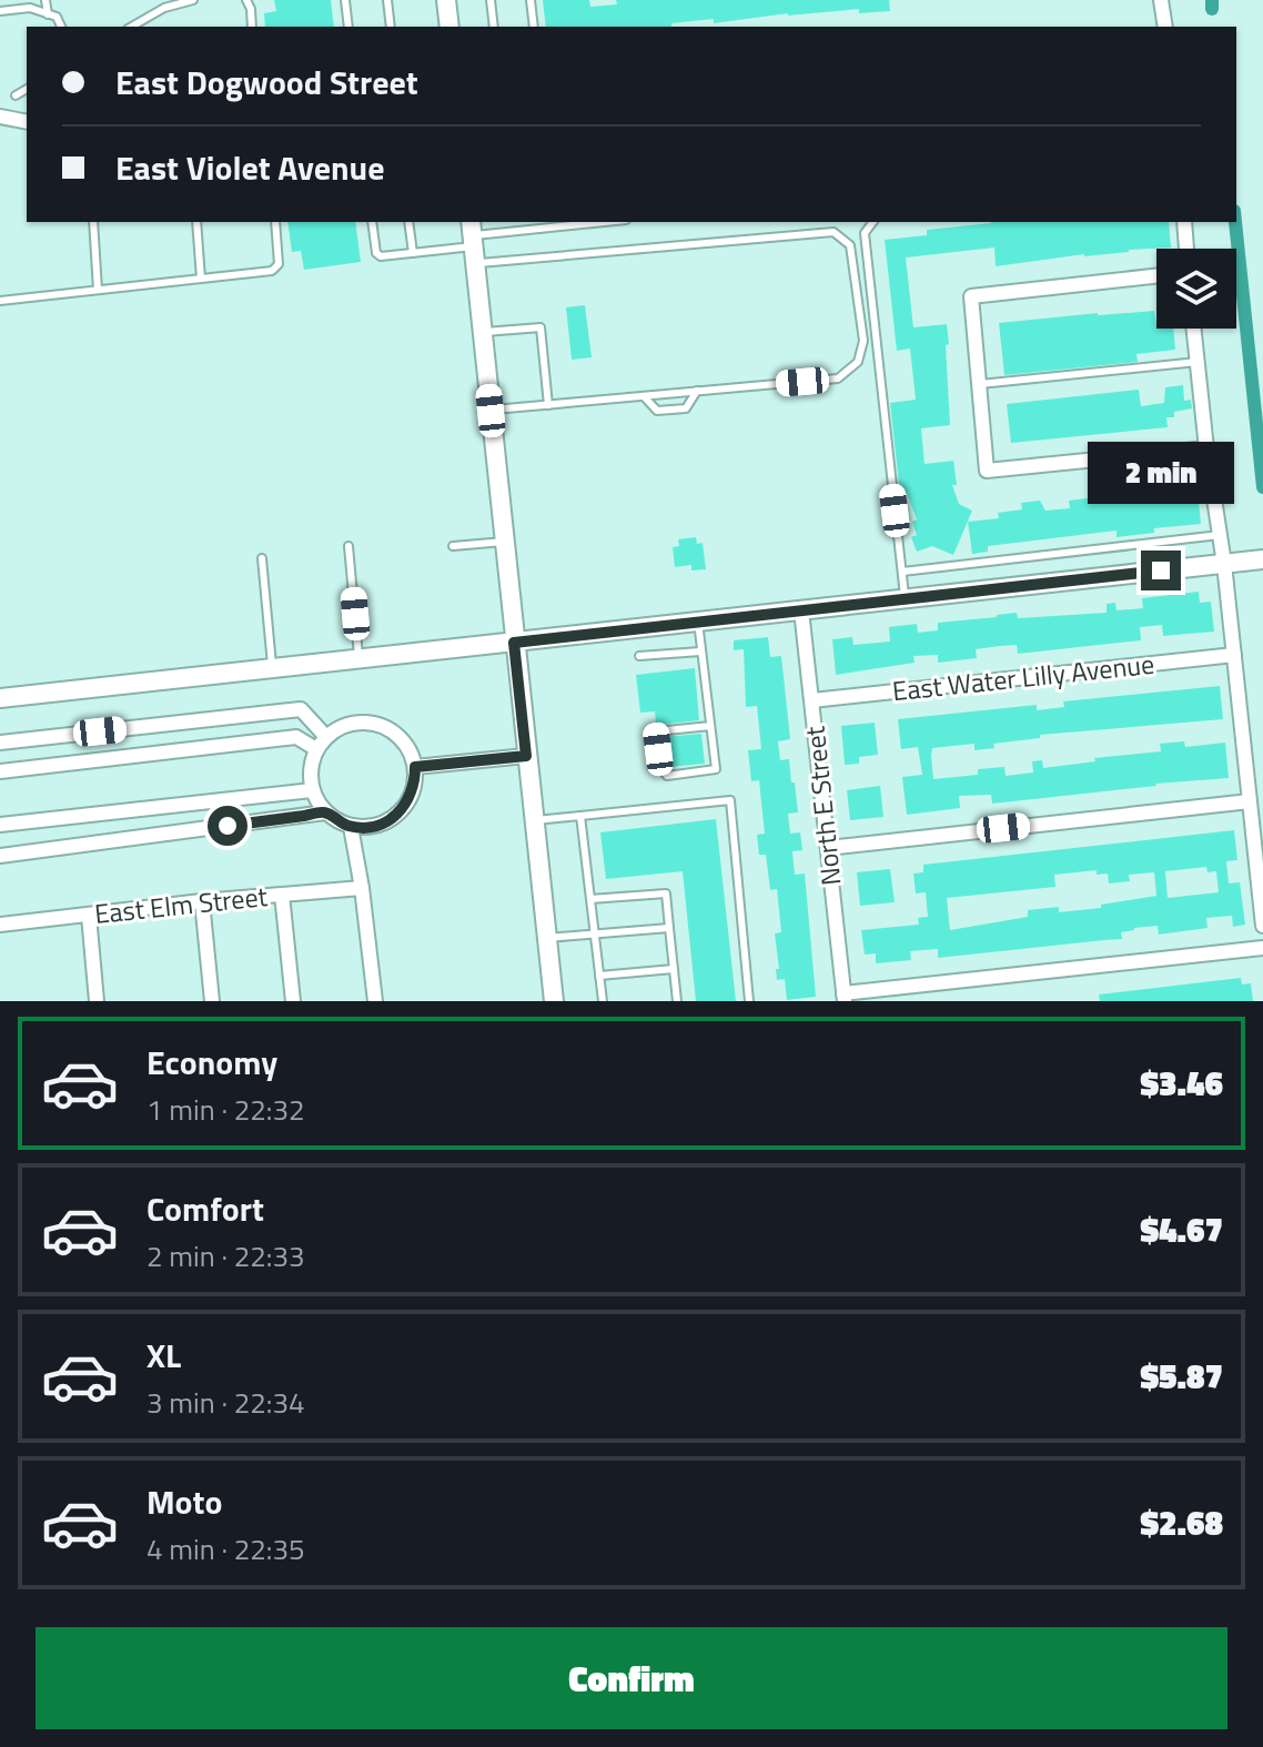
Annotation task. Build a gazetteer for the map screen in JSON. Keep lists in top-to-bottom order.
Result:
{
  "streets": {
    "street": ["East Water Lilly Avenue", "North E Street", "East Elm Street"]
  },
  "crossings": [
    ["East Water Lilly Avenue", "North E Street"]
  ],
  "page": {
    "banner": ["East Dogwood Street", "East Violet Avenue"],
    "bubble": "2 min",
    "list": [
      {
        "name": "Economy",
        "note": "1 min · 22:32",
        "value": "$3.46"
      },
      {
        "name": "Comfort",
        "note": "2 min · 22:33",
        "value": "$4.67"
      },
      {
        "name": "XL",
        "note": "3 min · 22:34",
        "value": "$5.87"
      },
      {
        "name": "Moto",
        "note": "4 min · 22:35",
        "value": "$2.68"
      }
    ],
    "buttons": "Confirm"
  }
}
